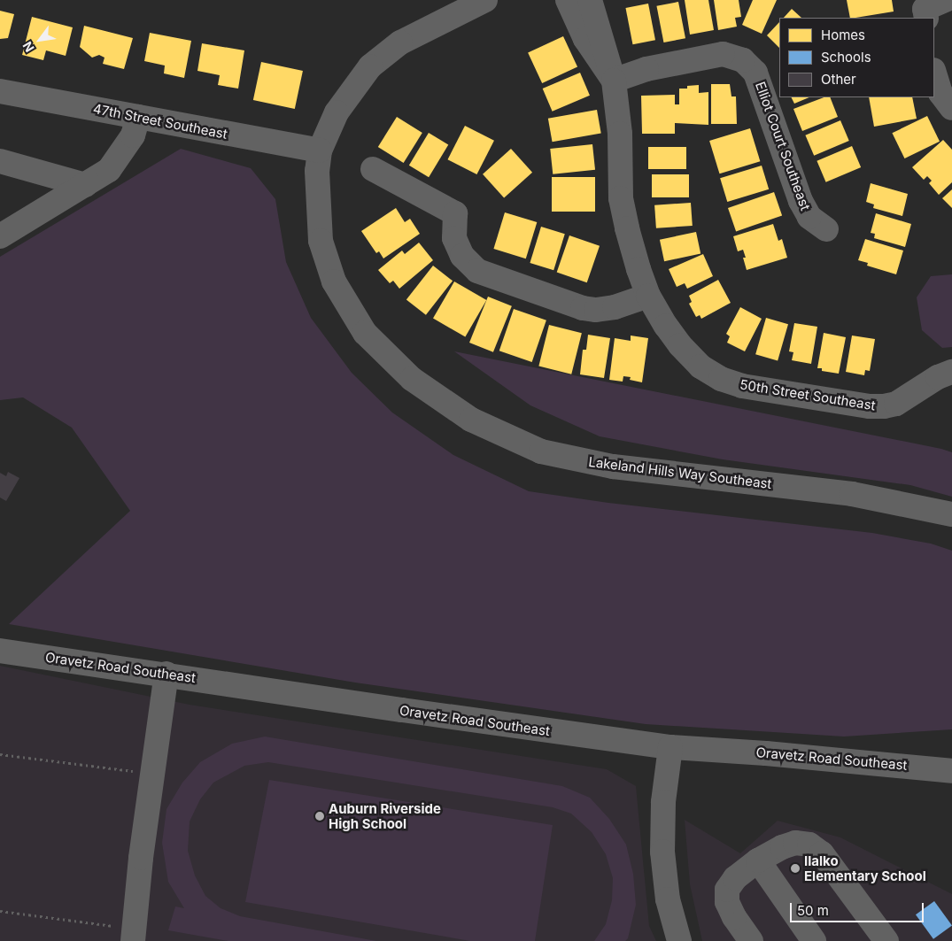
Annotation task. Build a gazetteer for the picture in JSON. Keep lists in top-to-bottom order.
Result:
{
  "streets": {
    "street": [
      "47th Street Southeast",
      "Elliot Court Southeast",
      "50th Street Southeast",
      "Lakeland Hills Way Southeast",
      "Oravetz Road Southeast"
    ]
  },
  "crossings": [
    ["47th Street Southeast", "Lakeland Hills Way Southeast"],
    ["Elliot Court Southeast", "50th Street Southeast"]
  ],
  "places": ["Auburn Riverside High School", "Ilalko Elementary School"],
  "legend": ["Homes", "Schools", "Other"],
  "scale_bar": "50 m",
  "north": "bottom left"
}
